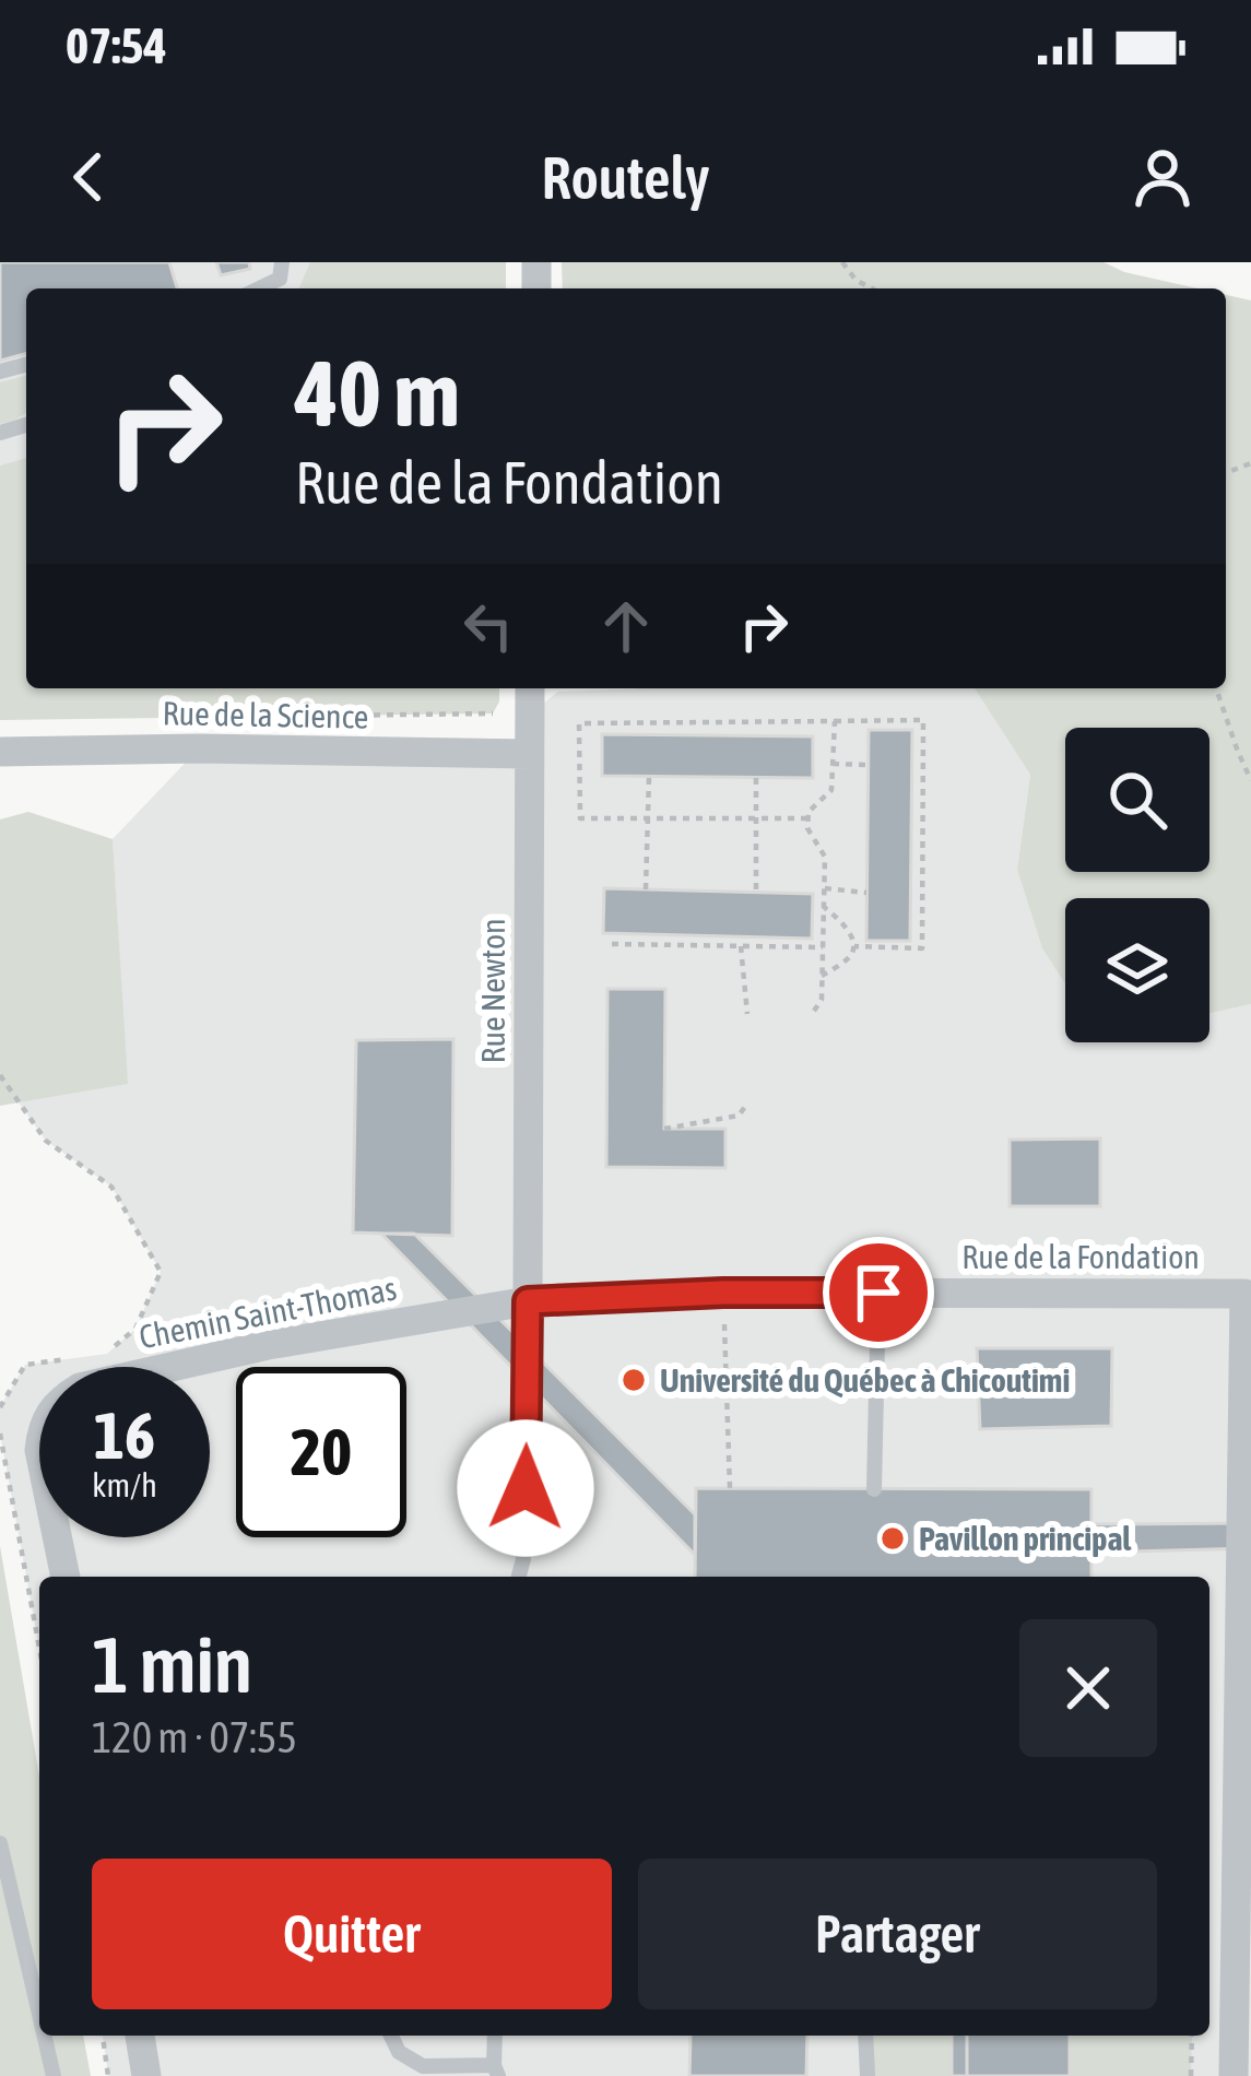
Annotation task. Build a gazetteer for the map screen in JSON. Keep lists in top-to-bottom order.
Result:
{
  "streets": {
    "street": [
      "Rue de la Science",
      "Rue Newton",
      "Rue de la Fondation",
      "Chemin Saint-Thomas"
    ]
  },
  "crossings": [
    ["Rue de la Science", "Rue Newton"],
    ["Rue Newton", "Rue de la Fondation"],
    ["Rue Newton", "Chemin Saint-Thomas"],
    ["Rue de la Fondation", "Chemin Saint-Thomas"]
  ],
  "places": ["Université du Québec à Chicoutimi", "Pavillon principal"],
  "page": {
    "status": "07:54",
    "header": "Routely",
    "turn": ["40 m", "Rue de la Fondation"],
    "speed": "16 km/h",
    "limit": "20",
    "heading": ["1 min", "120 m · 07:55"],
    "buttons": ["Quitter", "Partager"]
  }
}
